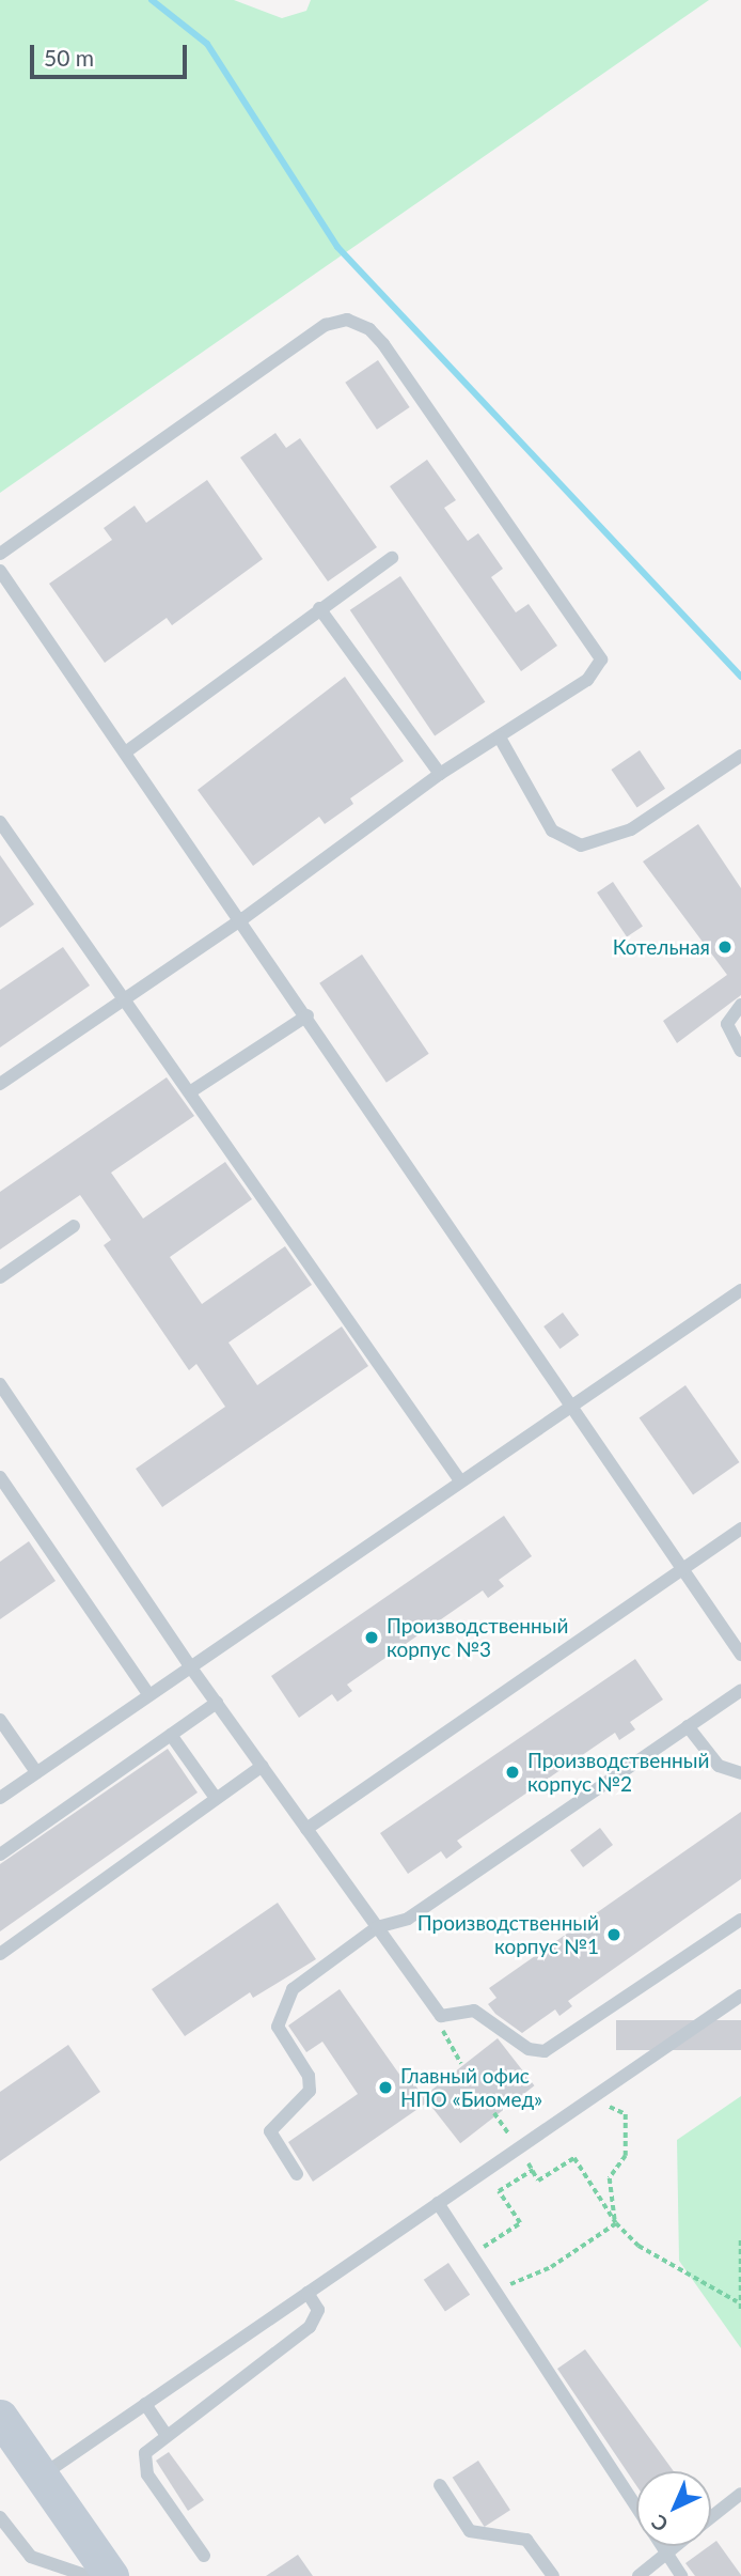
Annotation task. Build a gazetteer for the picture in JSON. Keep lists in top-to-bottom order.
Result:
{
  "places": [
    "Котельная",
    "Производственный корпус №3",
    "Производственный корпус №2",
    "Производственный корпус №1",
    "Главный офис НПО «Биомед»"
  ],
  "scale_bar": "50 m",
  "north": "bottom left"
}
